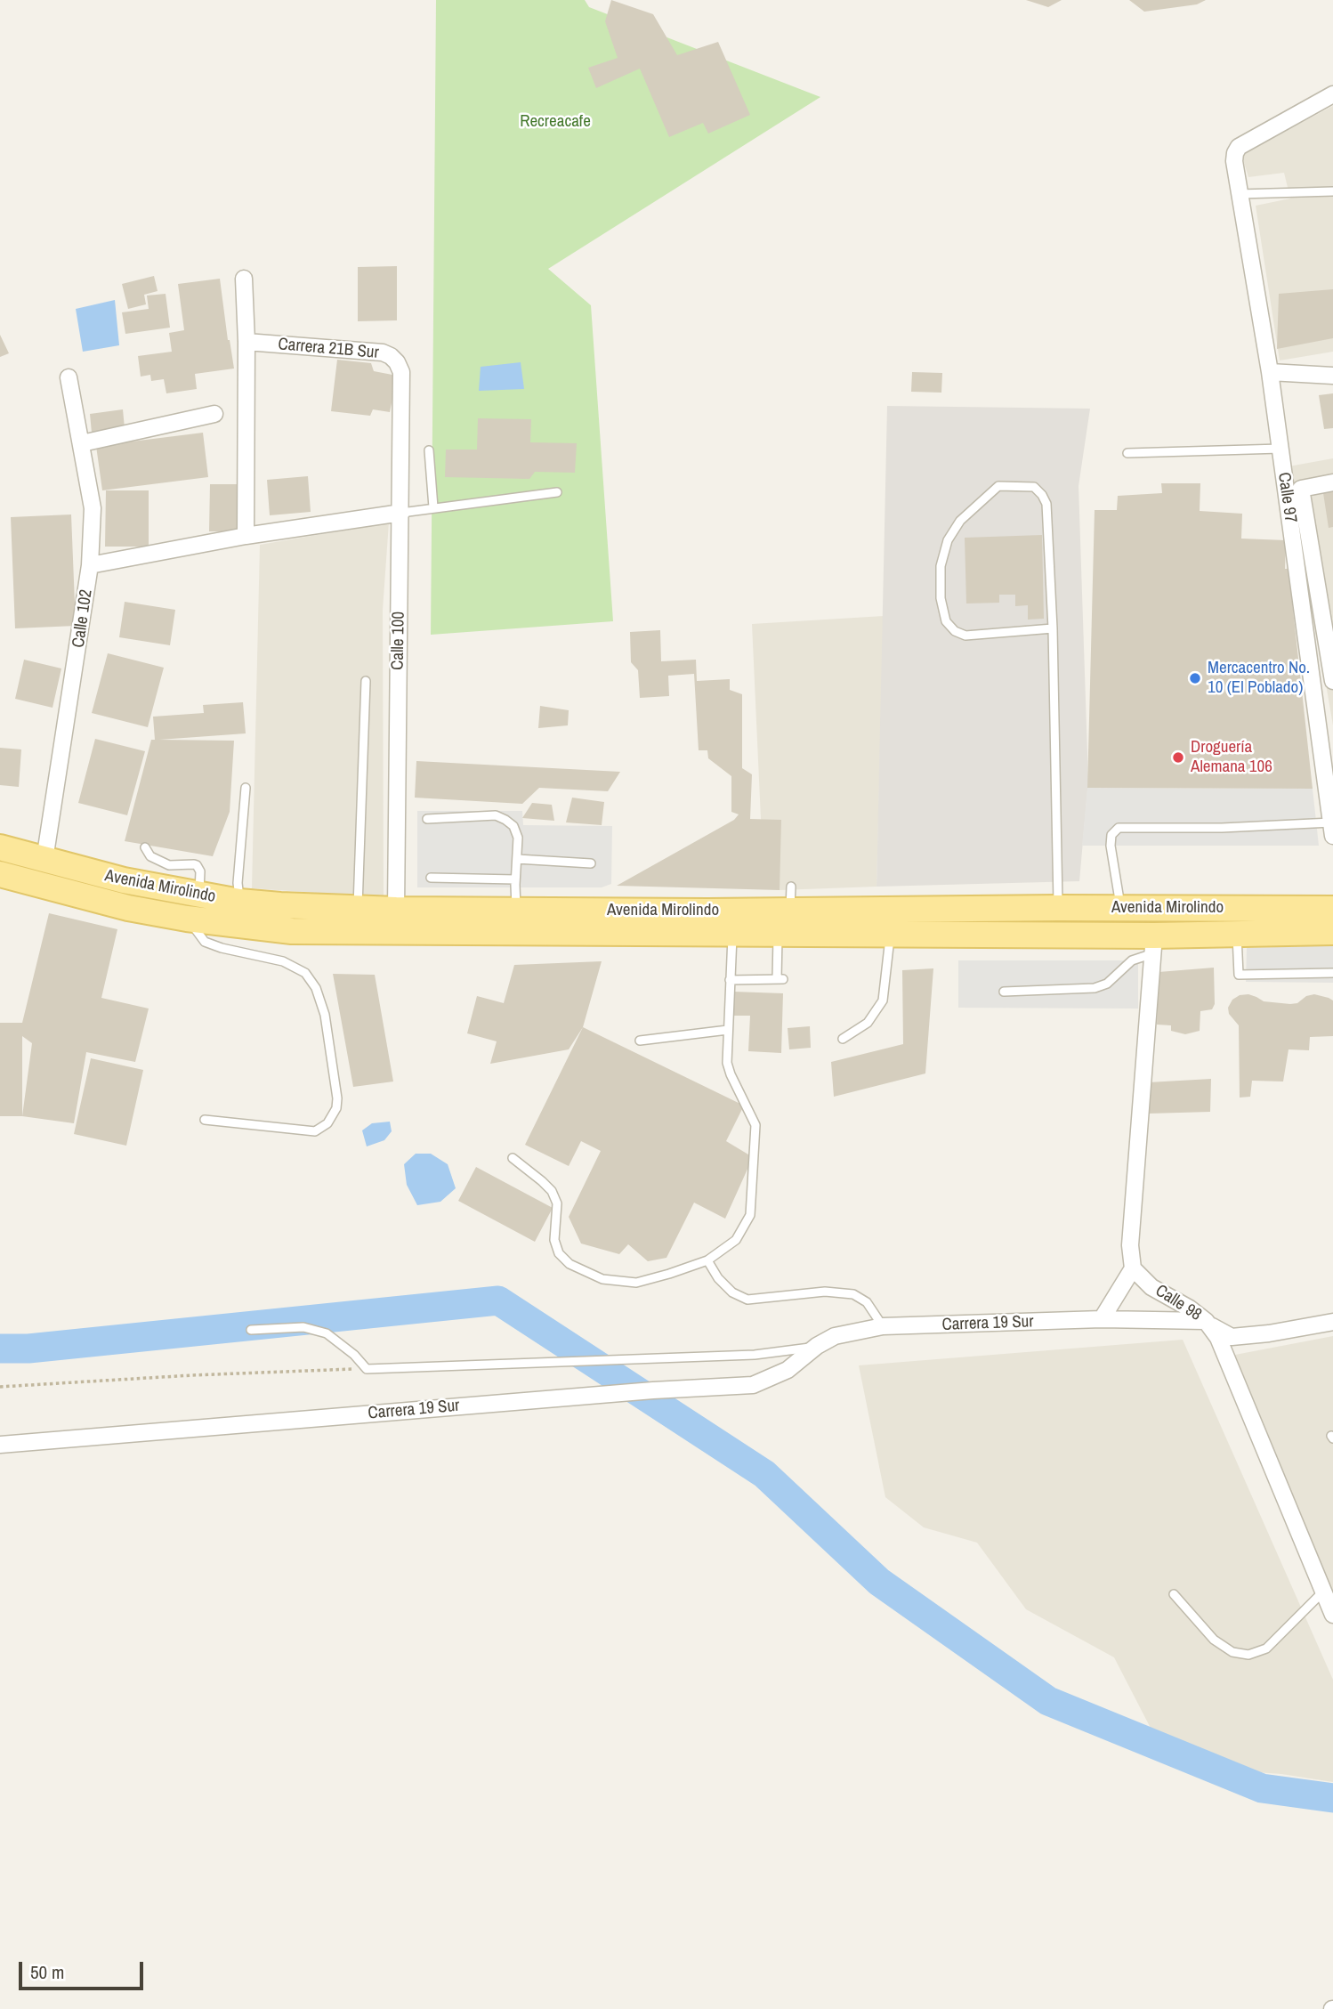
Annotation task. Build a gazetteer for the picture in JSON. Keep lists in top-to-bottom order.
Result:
{
  "streets": {
    "main road": ["Avenida Mirolindo"],
    "street": [
      "Carrera 21B Sur",
      "Calle 97",
      "Calle 102",
      "Calle 100",
      "Calle 98",
      "Carrera 19 Sur"
    ]
  },
  "crossings": [
    ["Carrera 21B Sur", "Calle 100"],
    ["Calle 102", "Avenida Mirolindo"],
    ["Calle 100", "Avenida Mirolindo"],
    ["Calle 98", "Carrera 19 Sur"]
  ],
  "parks": ["Recreacafe"],
  "places": ["Mercacentro No. 10 (El Poblado)", "Droguería Alemana 106"],
  "scale_bar": "50 m"
}
